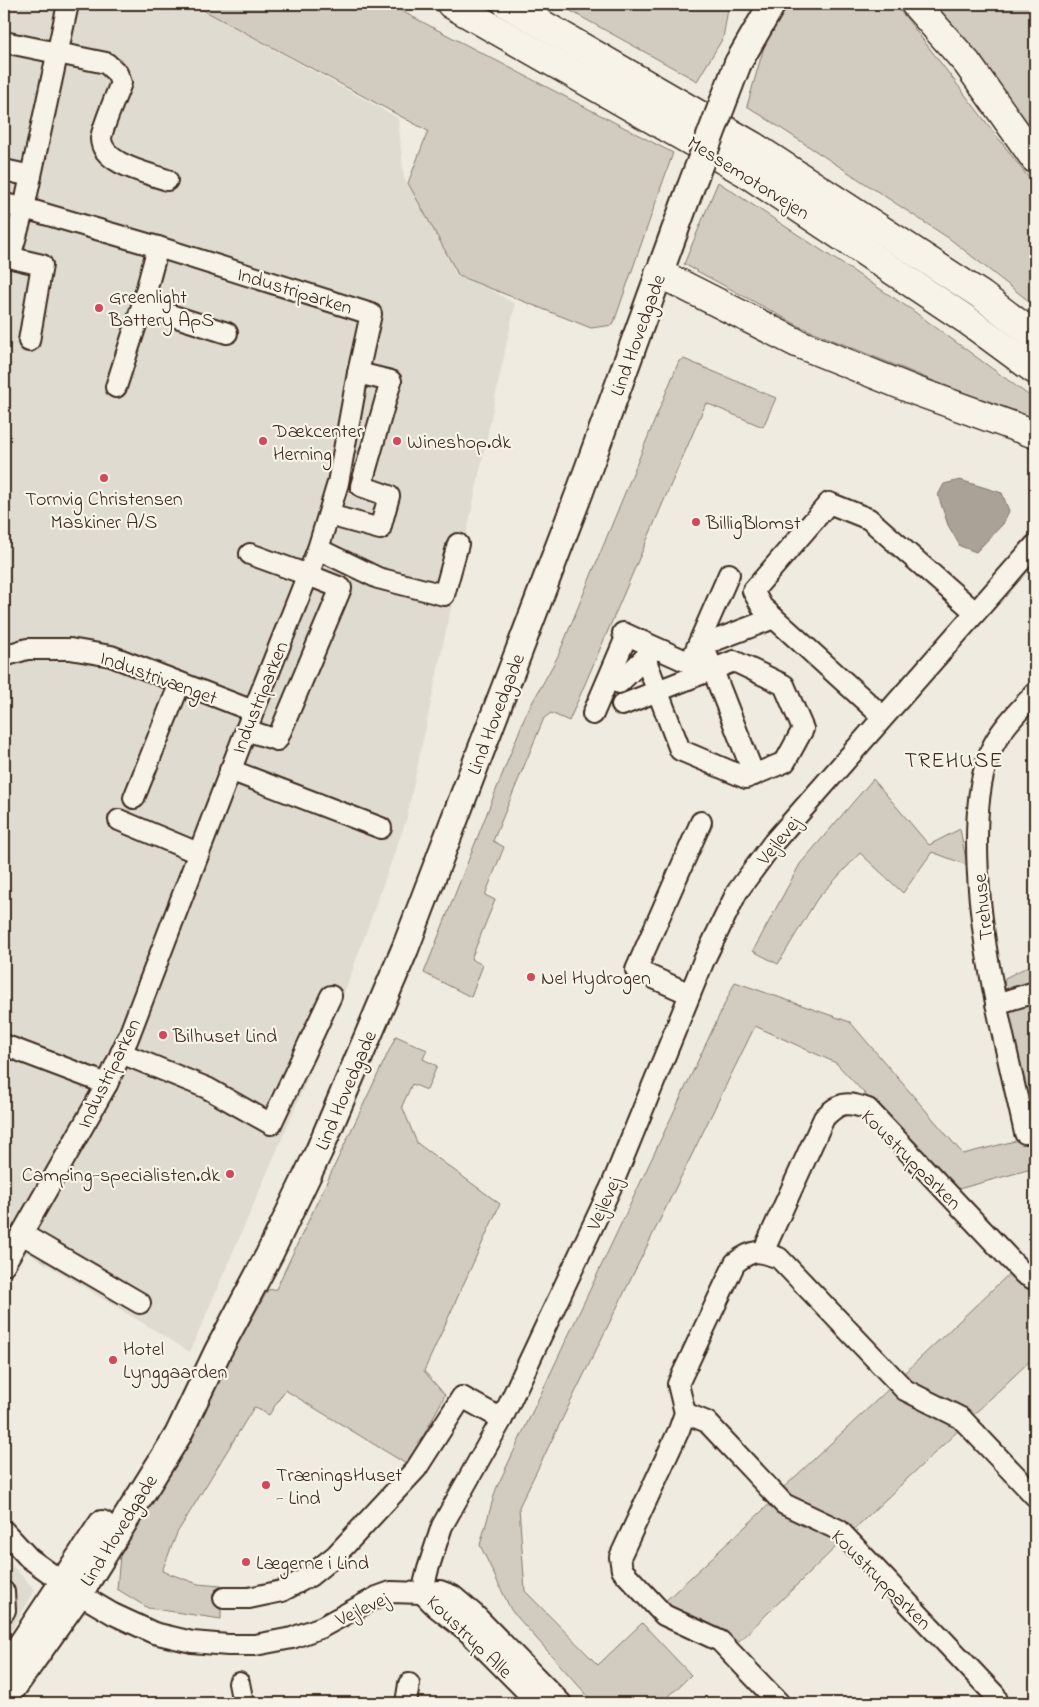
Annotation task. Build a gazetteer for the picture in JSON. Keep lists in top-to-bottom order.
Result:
{
  "streets": {
    "highway": ["Messemotorvejen"],
    "main road": ["Lind Hovedgade"],
    "street": [
      "Industriparken",
      "Industrivænget",
      "Vejlevej",
      "Trehuse",
      "Koustrupparken",
      "Koustrup Alle"
    ]
  },
  "crossings": [
    ["Industriparken", "Industrivænget"],
    ["Lind Hovedgade", "Vejlevej"],
    ["Vejlevej", "Koustrup Alle"]
  ],
  "districts": ["TREHUSE"],
  "places": [
    "Greenlight Battery ApS",
    "Dækcenter Herning",
    "Wineshop.dk",
    "Tornvig Christensen Maskiner A/S",
    "BilligBlomst",
    "Nel Hydrogen",
    "Bilhuset Lind",
    "Camping-specialisten.dk",
    "Hotel Lynggaarden",
    "TræningsHuset - Lind",
    "Lægerne i Lind"
  ]
}
